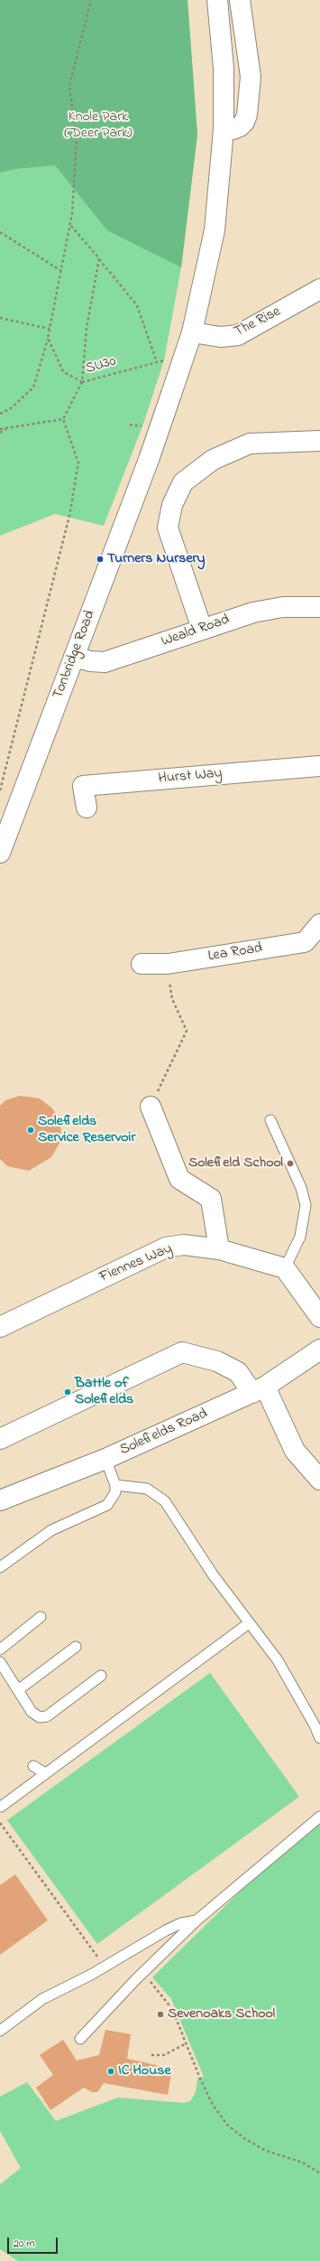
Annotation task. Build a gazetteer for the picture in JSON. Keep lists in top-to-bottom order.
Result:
{
  "streets": {
    "street": [
      "The Rise",
      "Weald Road",
      "Tonbridge Road",
      "Hurst Way",
      "Lea Road",
      "Fiennes Way",
      "Solefields Road"
    ],
    "path": ["SU30"]
  },
  "crossings": [
    ["The Rise", "Tonbridge Road"],
    ["SU30", "Tonbridge Road"],
    ["Weald Road", "Tonbridge Road"]
  ],
  "parks": ["Knole Park (Deer Park)"],
  "places": [
    "Turners Nursery",
    "Solefields Service Reservoir",
    "Solefield School",
    "Battle of Solefields",
    "Sevenoaks School",
    "IC House"
  ],
  "scale_bar": "20 m"
}
